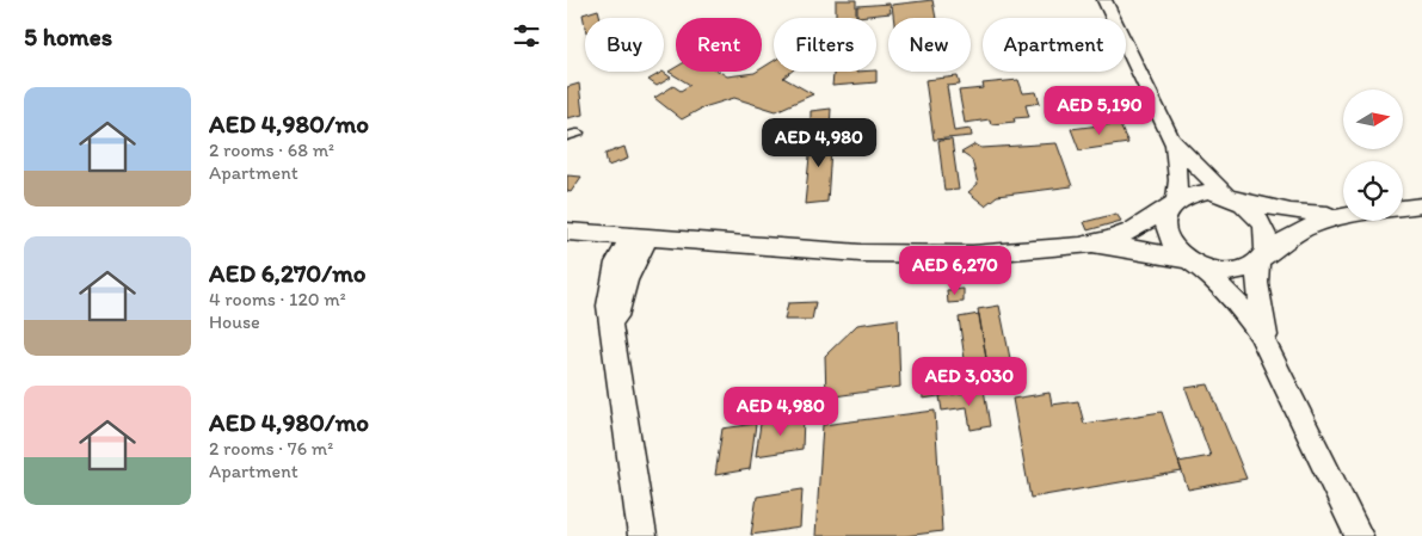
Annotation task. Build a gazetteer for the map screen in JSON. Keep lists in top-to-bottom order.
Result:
{
  "north": "right",
  "page": {
    "heading": "5 homes",
    "chip": [
      "Buy",
      "Rent",
      "Filters",
      "New",
      "Apartment"
    ],
    "list": [
      {
        "name": "AED 4,980/mo",
        "note": "2 rooms · 68 m² · Apartment"
      },
      {
        "name": "AED 6,270/mo",
        "note": "4 rooms · 120 m² · House"
      },
      {
        "name": "AED 4,980/mo",
        "note": "2 rooms · 76 m² · Apartment"
      }
    ],
    "price": [
      "AED 5,190",
      "AED 4,980",
      "AED 6,270",
      "AED 3,030",
      "AED 4,980"
    ]
  }
}
